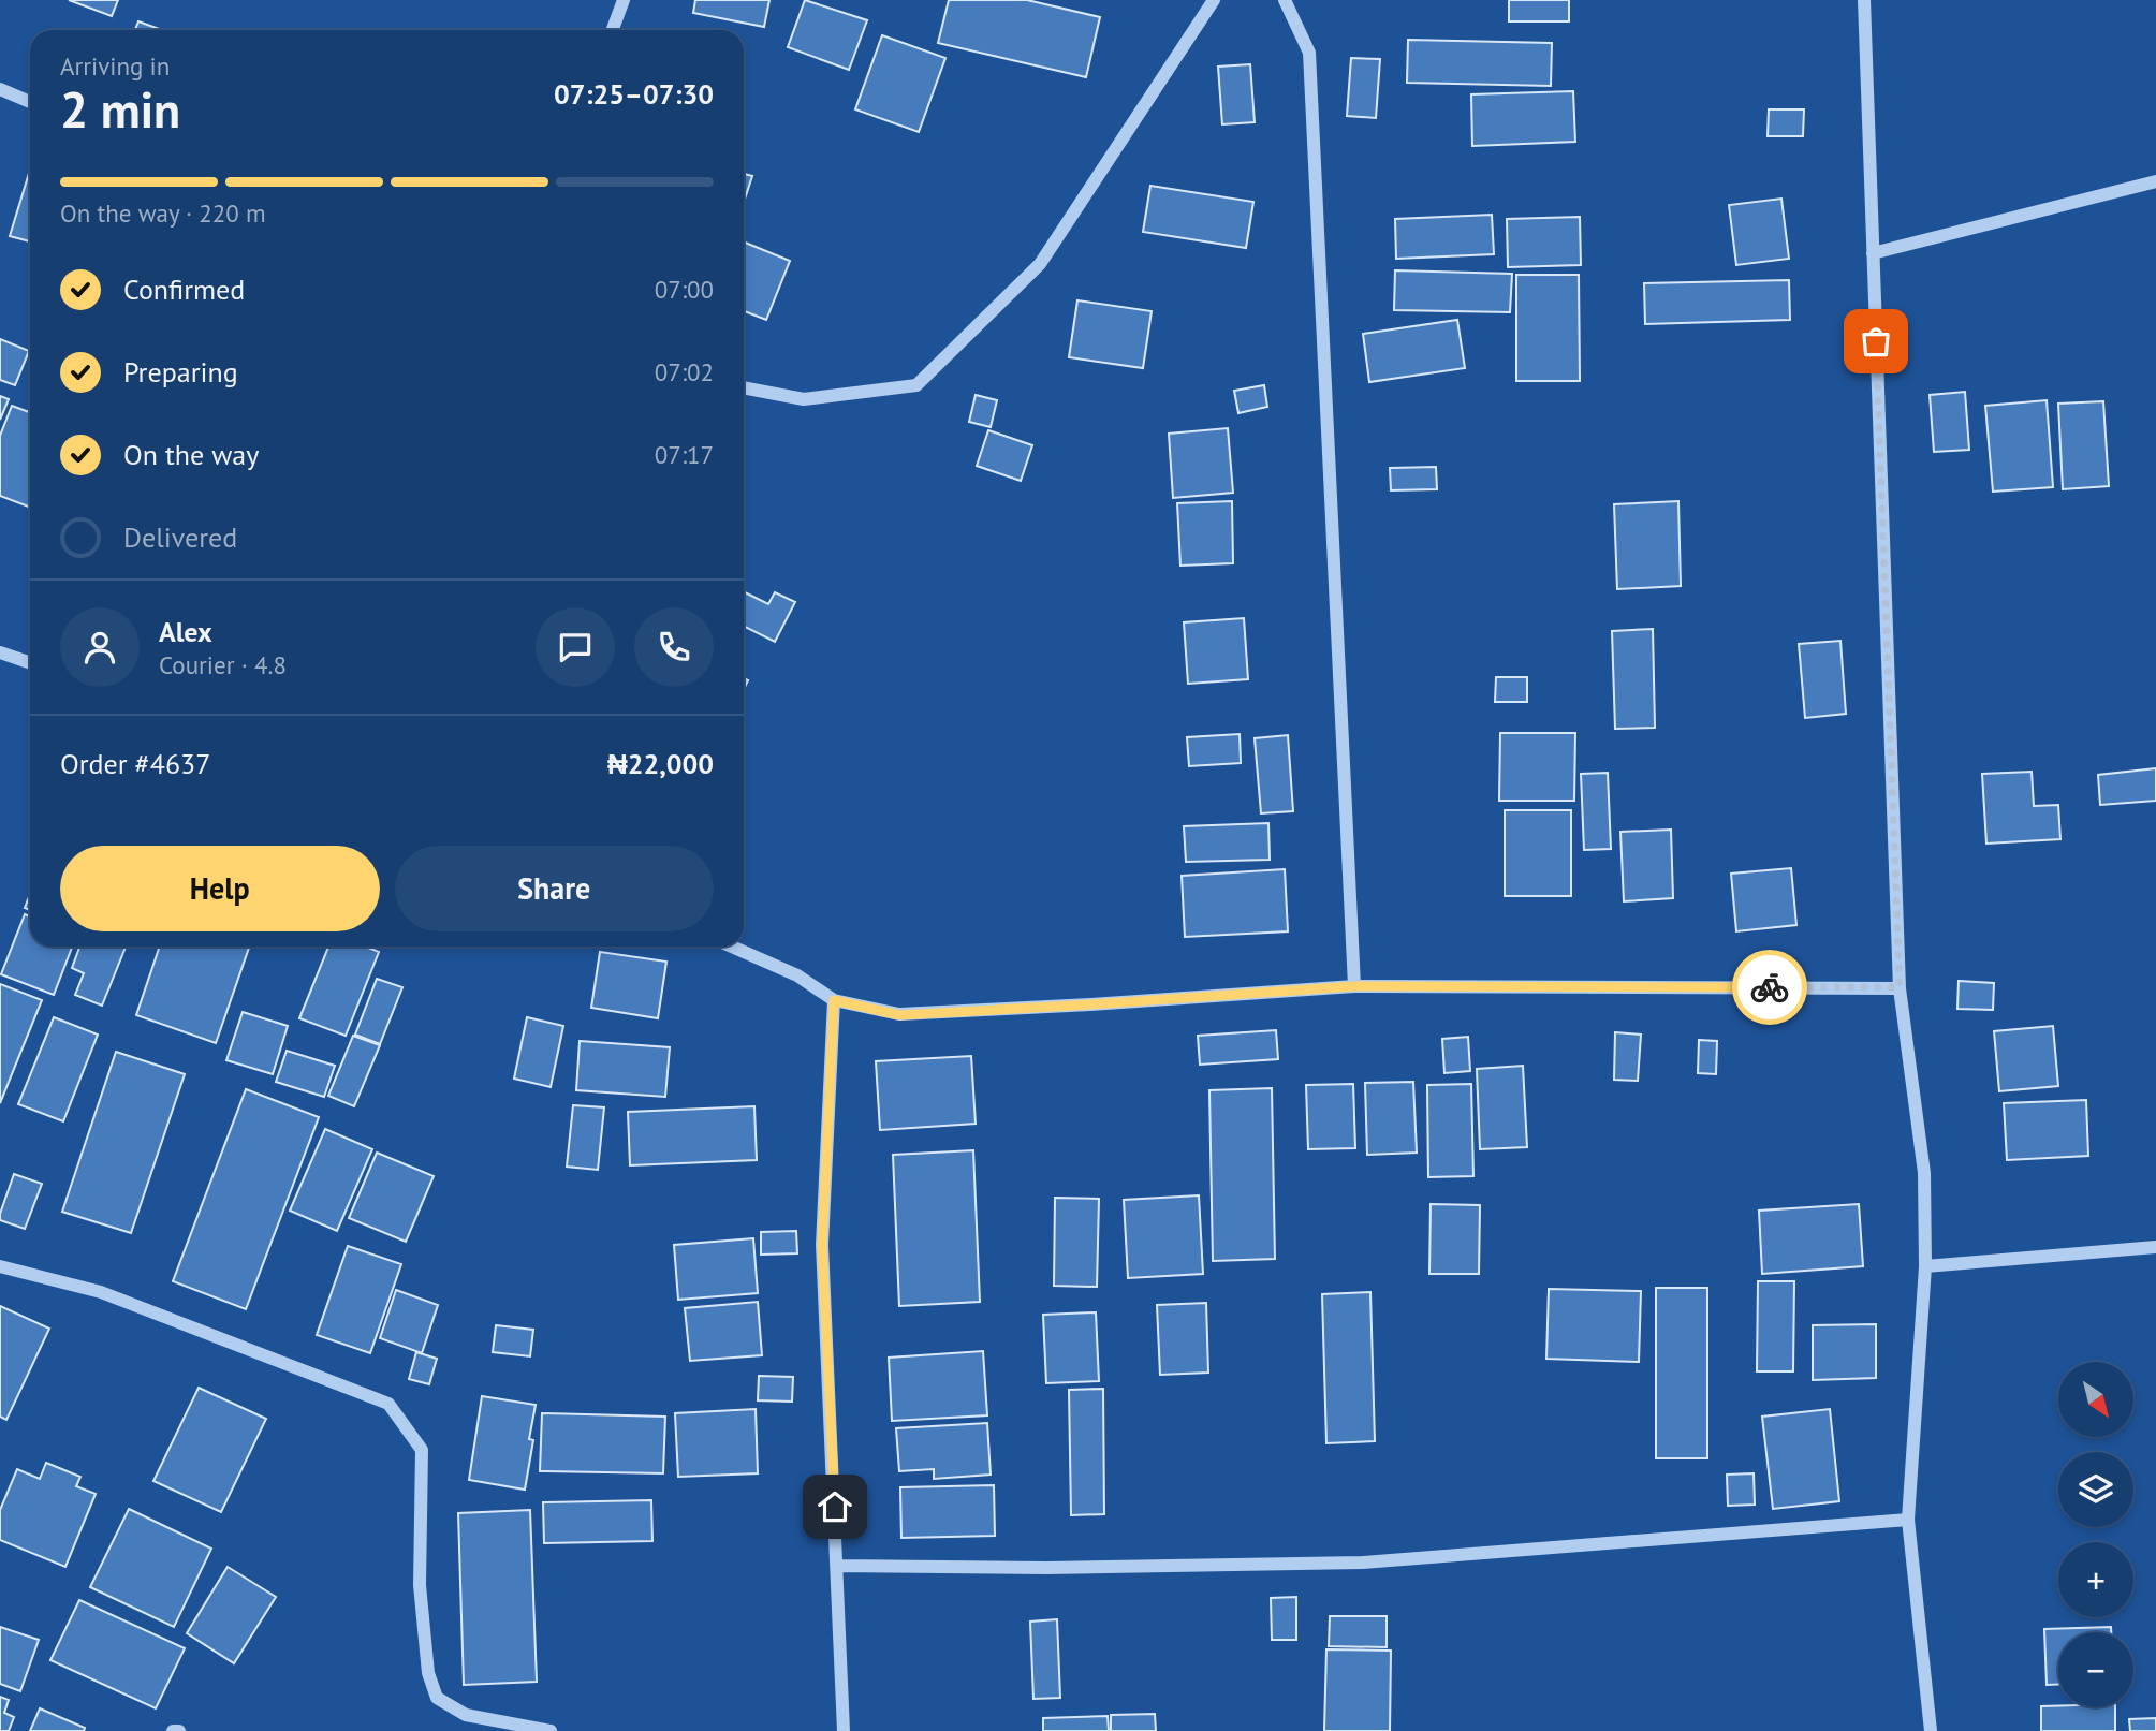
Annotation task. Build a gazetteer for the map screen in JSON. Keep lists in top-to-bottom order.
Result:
{
  "north": "bottom right",
  "page": {
    "heading": ["2 min", "Arriving in", "07:25–07:30"],
    "panel": [
      "Alex",
      "Courier · 4.8",
      "Order #4637",
      "₦22,000"
    ],
    "bar": "On the way · 220 m",
    "list": [
      ["Confirmed", "07:00"],
      ["Preparing", "07:02"],
      ["On the way", "07:17"],
      "Delivered"
    ],
    "buttons": ["Help", "Share"],
    "map_buttons": ["+", "−"]
  }
}
